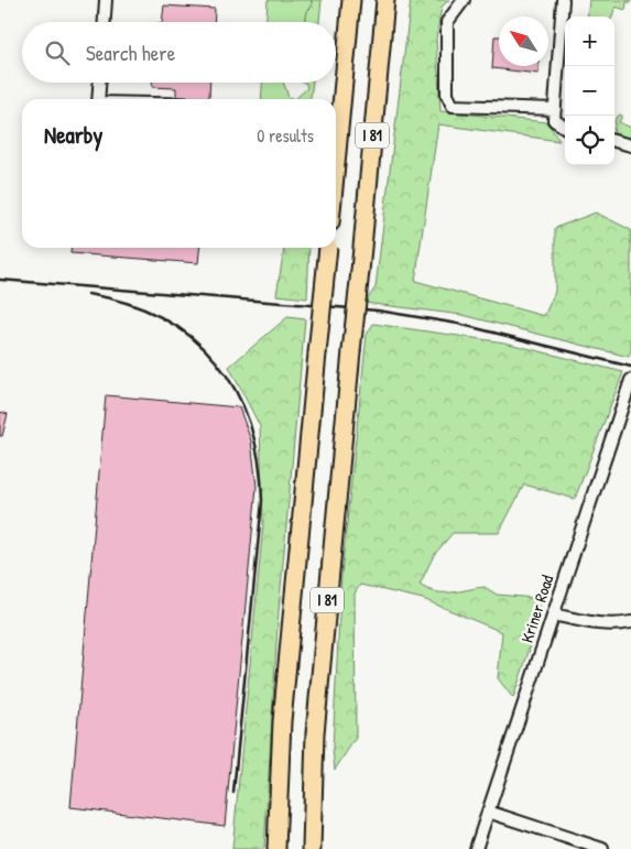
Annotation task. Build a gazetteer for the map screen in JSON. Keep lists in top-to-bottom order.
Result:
{
  "streets": {
    "highway": ["I 81"],
    "street": ["Kriner Road"]
  },
  "north": "top left",
  "page": {
    "map_buttons": ["+", "−"],
    "search": "Search here",
    "heading": ["Nearby", "0 results"]
  }
}
